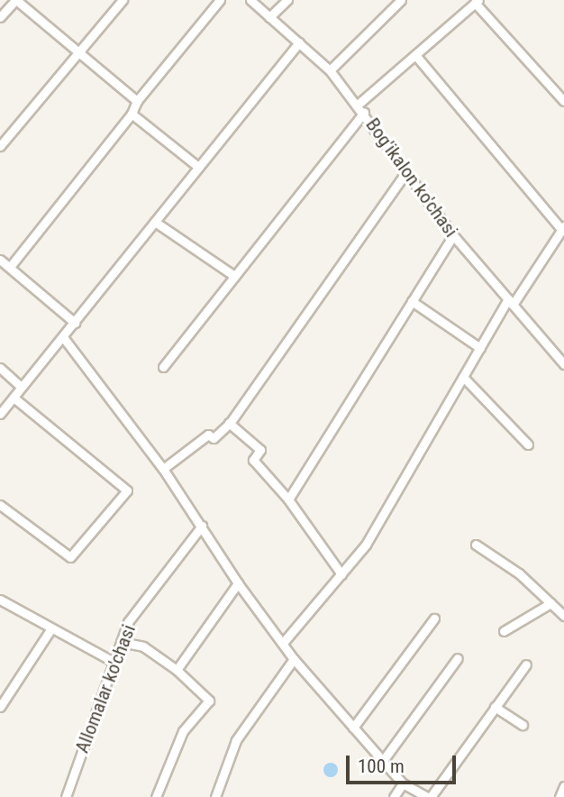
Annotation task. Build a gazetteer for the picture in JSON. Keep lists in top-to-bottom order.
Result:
{
  "streets": {
    "street": ["Bog'ikalon ko'chasi", "Allomalar ko'chasi"]
  },
  "scale_bar": "100 m"
}
